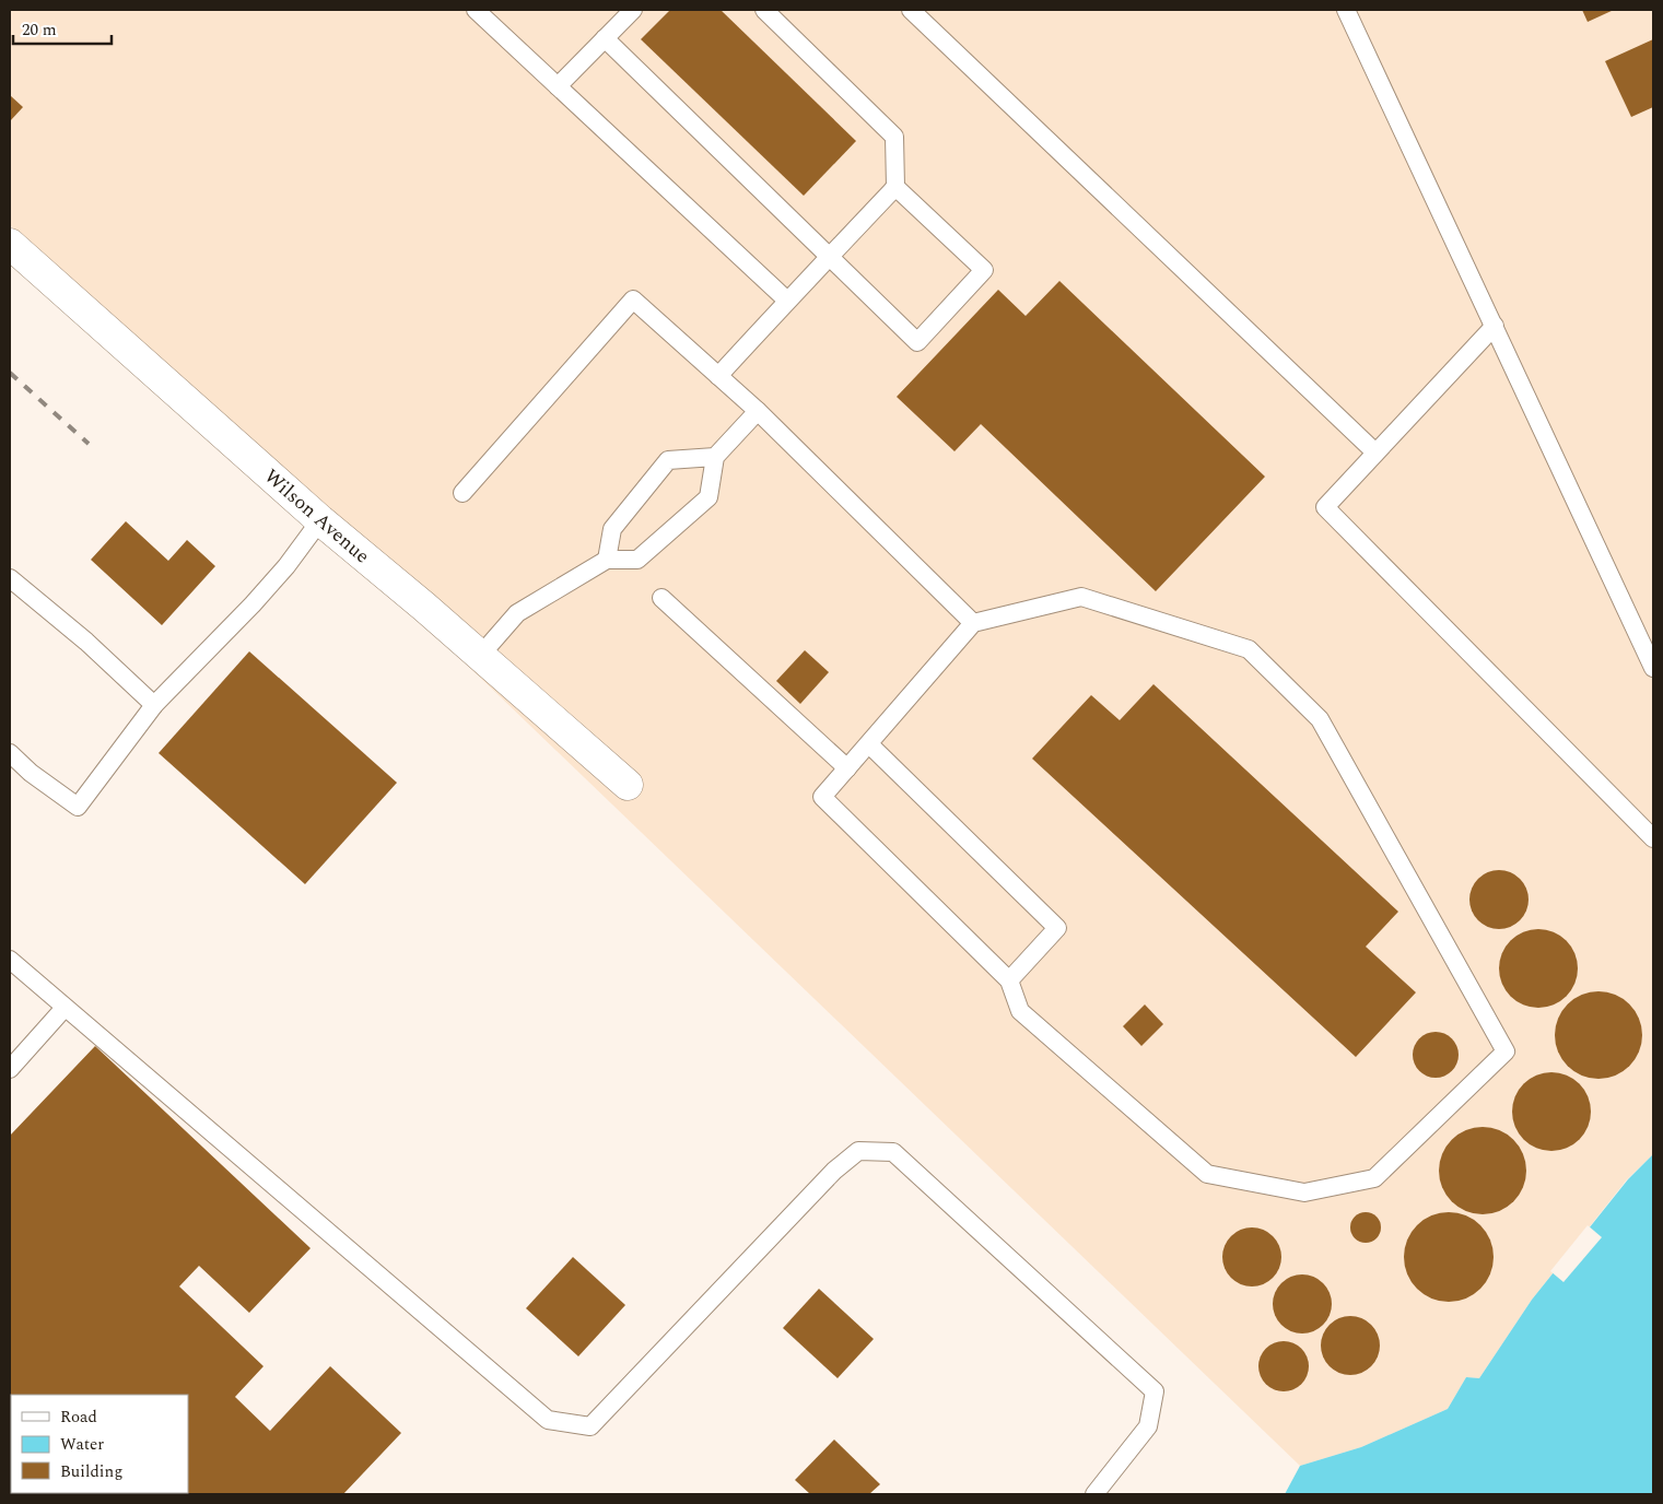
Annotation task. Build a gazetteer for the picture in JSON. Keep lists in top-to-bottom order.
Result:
{
  "streets": {
    "street": ["Wilson Avenue"]
  },
  "legend": ["Road", "Water", "Building"],
  "scale_bar": "20 m"
}
